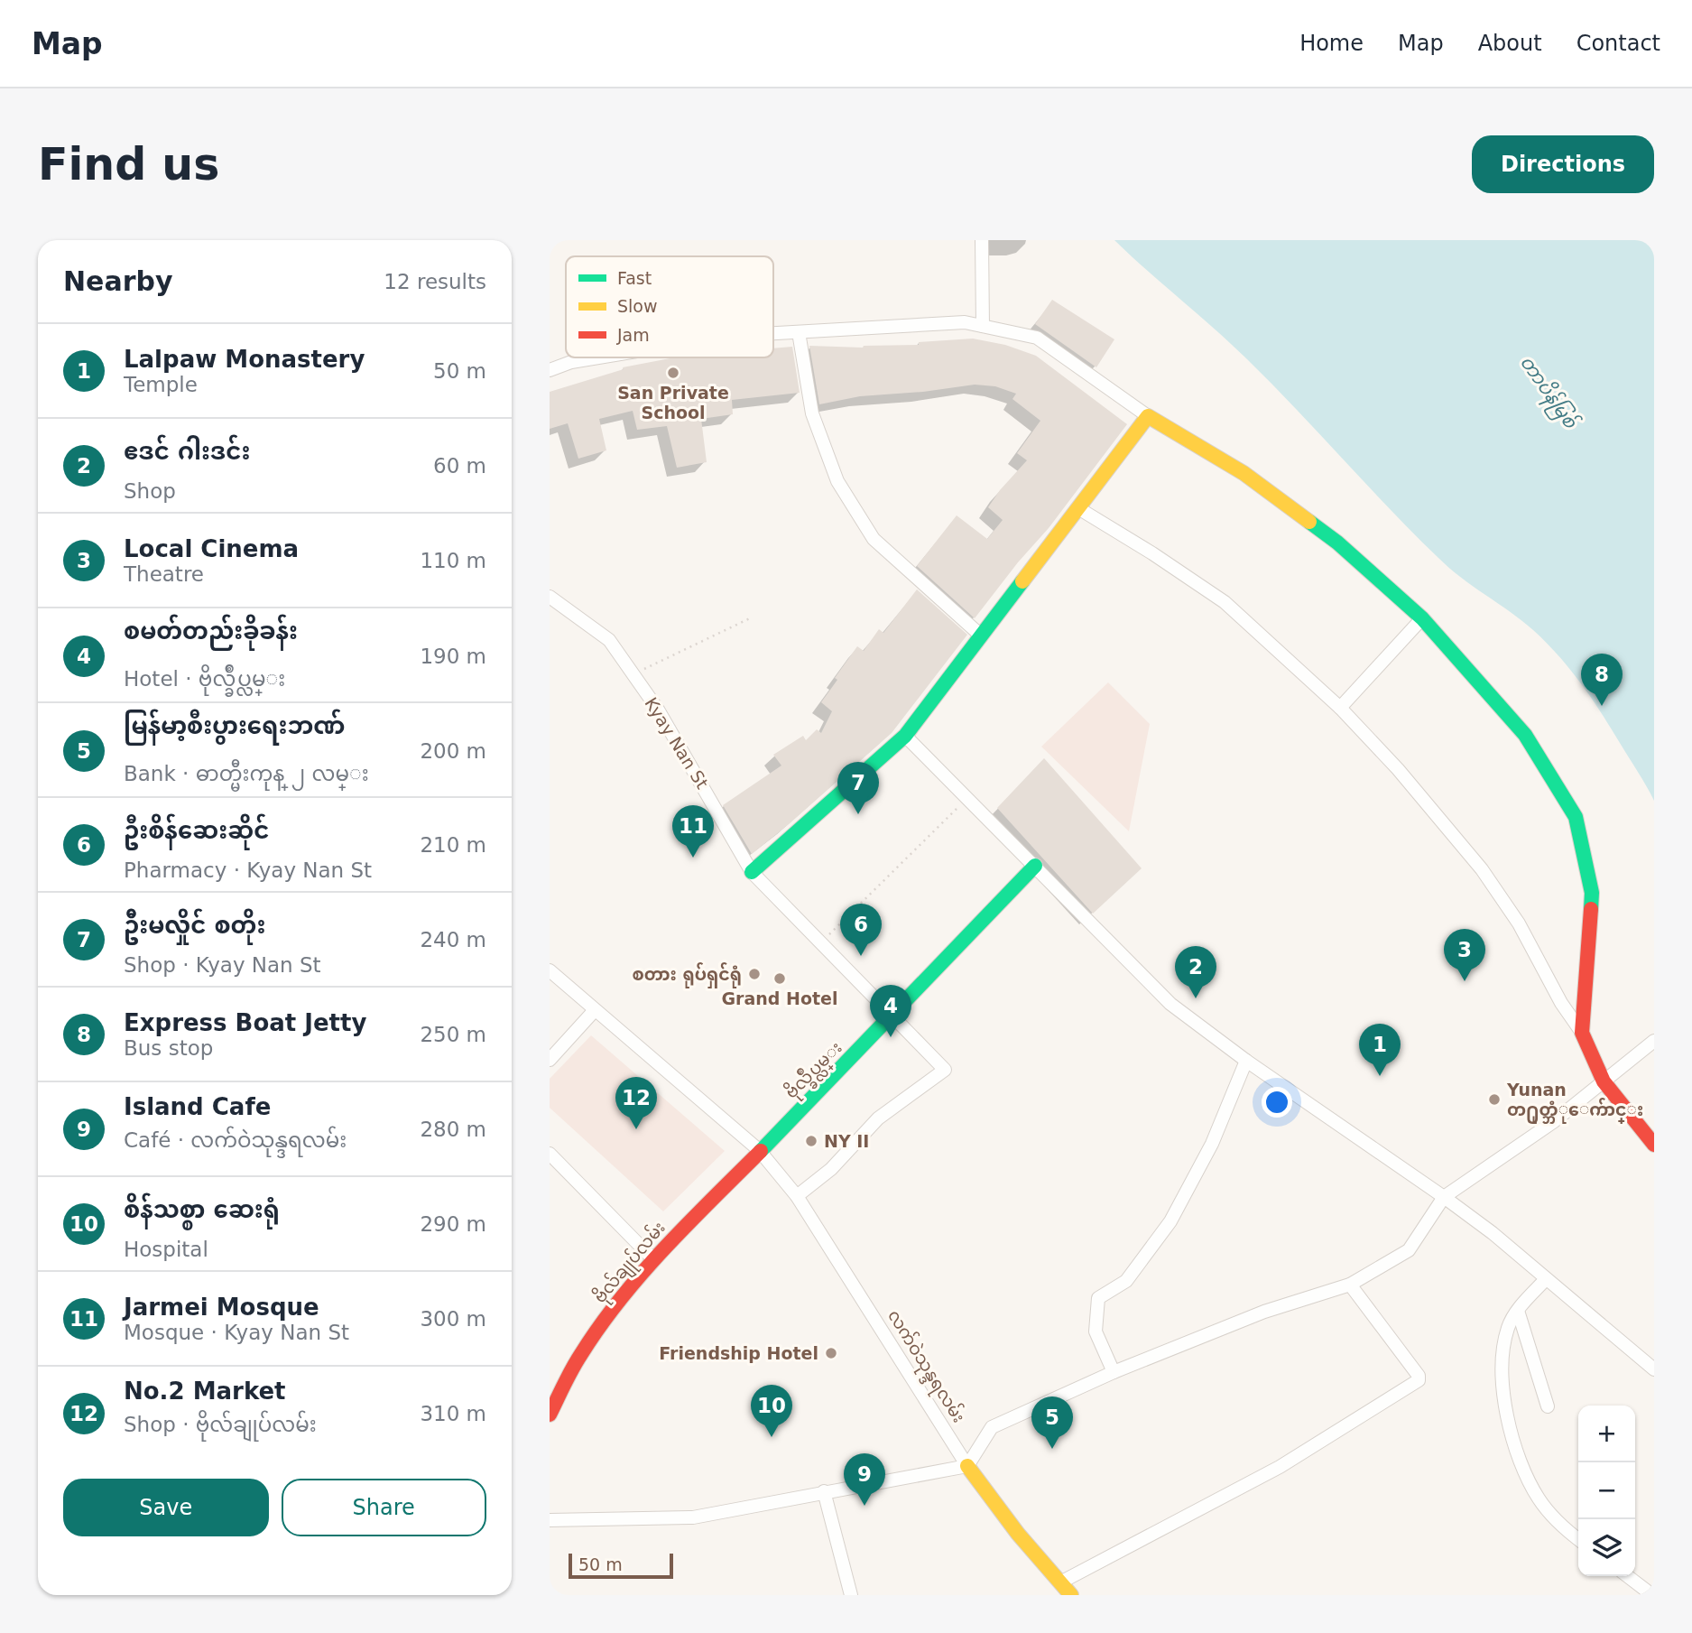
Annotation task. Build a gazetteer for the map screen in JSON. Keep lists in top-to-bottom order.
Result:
{
  "streets": {
    "street": [
      "Kyay Nan St",
      "ဗိုလ္ခ်ဳပ္လမ္း",
      "ဗိုလ်ချုပ်လမ်း",
      "လက်ဝဲသုန္ဒရလမ်း"
    ]
  },
  "crossings": [
    ["Kyay Nan St", "ဗိုလ္ခ်ဳပ္လမ္း"],
    ["Kyay Nan St", "လက်ဝဲသုန္ဒရလမ်း"],
    ["ဗိုလ္ခ်ဳပ္လမ္း", "ဗိုလ်ချုပ်လမ်း"],
    ["ဗိုလ္ခ်ဳပ္လမ္း", "လက်ဝဲသုန္ဒရလမ်း"],
    ["ဗိုလ်ချုပ်လမ်း", "လက်ဝဲသုန္ဒရလမ်း"]
  ],
  "water": ["တာပိန်မြစ်"],
  "places": [
    "San Private School",
    "စတား ရုပ်ရှင်ရုံ",
    "Grand Hotel",
    "Yunan တ႐ုတ္ဘံုေက်ာင္း",
    "NY II",
    "Friendship Hotel"
  ],
  "legend": ["Fast", "Slow", "Jam"],
  "scale_bar": "50 m",
  "page": {
    "header": "Map",
    "nav": [
      "Home",
      "Map",
      "About",
      "Contact"
    ],
    "buttons": [
      "Directions",
      ["Save", "Share"]
    ],
    "title": "Find us",
    "heading": ["Nearby", "12 results"],
    "list": [
      {
        "mark": "1",
        "name": "Lalpaw Monastery",
        "note": "Temple",
        "value": "50 m"
      },
      {
        "mark": "2",
        "name": "ဧဒင် ဂါးဒင်း",
        "note": "Shop",
        "value": "60 m"
      },
      {
        "mark": "3",
        "name": "Local Cinema",
        "note": "Theatre",
        "value": "110 m"
      },
      {
        "mark": "4",
        "name": "စမတ်တည်းခိုခန်း",
        "note": "Hotel · ဗိုလ္ခ်ဳပ္လမ္း",
        "value": "190 m"
      },
      {
        "mark": "5",
        "name": "မြန်မာ့စီးပွားရေးဘဏ်",
        "note": "Bank · ဓာတ္မီးကုန္ ၂ လမ္း",
        "value": "200 m"
      },
      {
        "mark": "6",
        "name": "ဦးစိန်ဆေးဆိုင်",
        "note": "Pharmacy · Kyay Nan St",
        "value": "210 m"
      },
      {
        "mark": "7",
        "name": "ဦီးမလှိုင် စတိုး",
        "note": "Shop · Kyay Nan St",
        "value": "240 m"
      },
      {
        "mark": "8",
        "name": "Express Boat Jetty",
        "note": "Bus stop",
        "value": "250 m"
      },
      {
        "mark": "9",
        "name": "Island Cafe",
        "note": "Café · လက်ဝဲသုန္ဒရလမ်း",
        "value": "280 m"
      },
      {
        "mark": "10",
        "name": "စိန်သစ္စာ ဆေးရုံ",
        "note": "Hospital",
        "value": "290 m"
      },
      {
        "mark": "11",
        "name": "Jarmei Mosque",
        "note": "Mosque · Kyay Nan St",
        "value": "300 m"
      },
      {
        "mark": "12",
        "name": "No.2 Market",
        "note": "Shop · ဗိုလ်ချုပ်လမ်း",
        "value": "310 m"
      }
    ],
    "pins": [
      "8",
      "7",
      "11",
      "6",
      "3",
      "2",
      "4",
      "1",
      "12",
      "10",
      "5",
      "9"
    ],
    "map_buttons": ["+", "−"],
    "scale": "50 m"
  }
}
